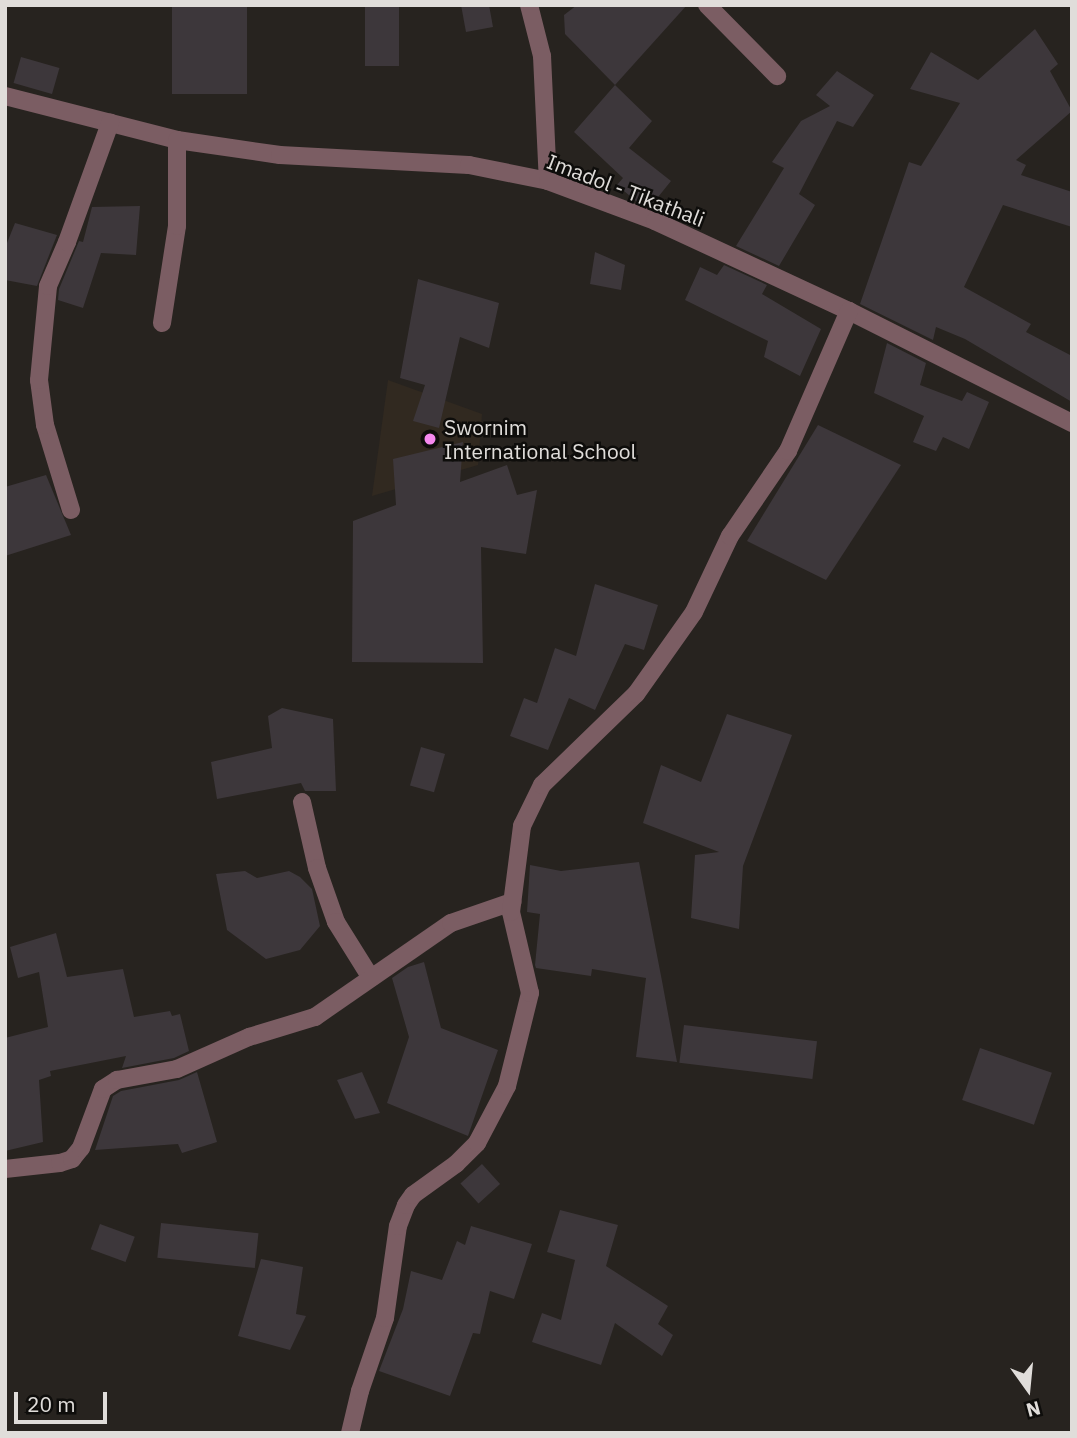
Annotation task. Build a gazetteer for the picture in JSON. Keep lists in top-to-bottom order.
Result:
{
  "streets": {
    "street": ["Imadol - Tikathali"]
  },
  "places": ["Swornim International School"],
  "scale_bar": "20 m",
  "north": "bottom"
}
